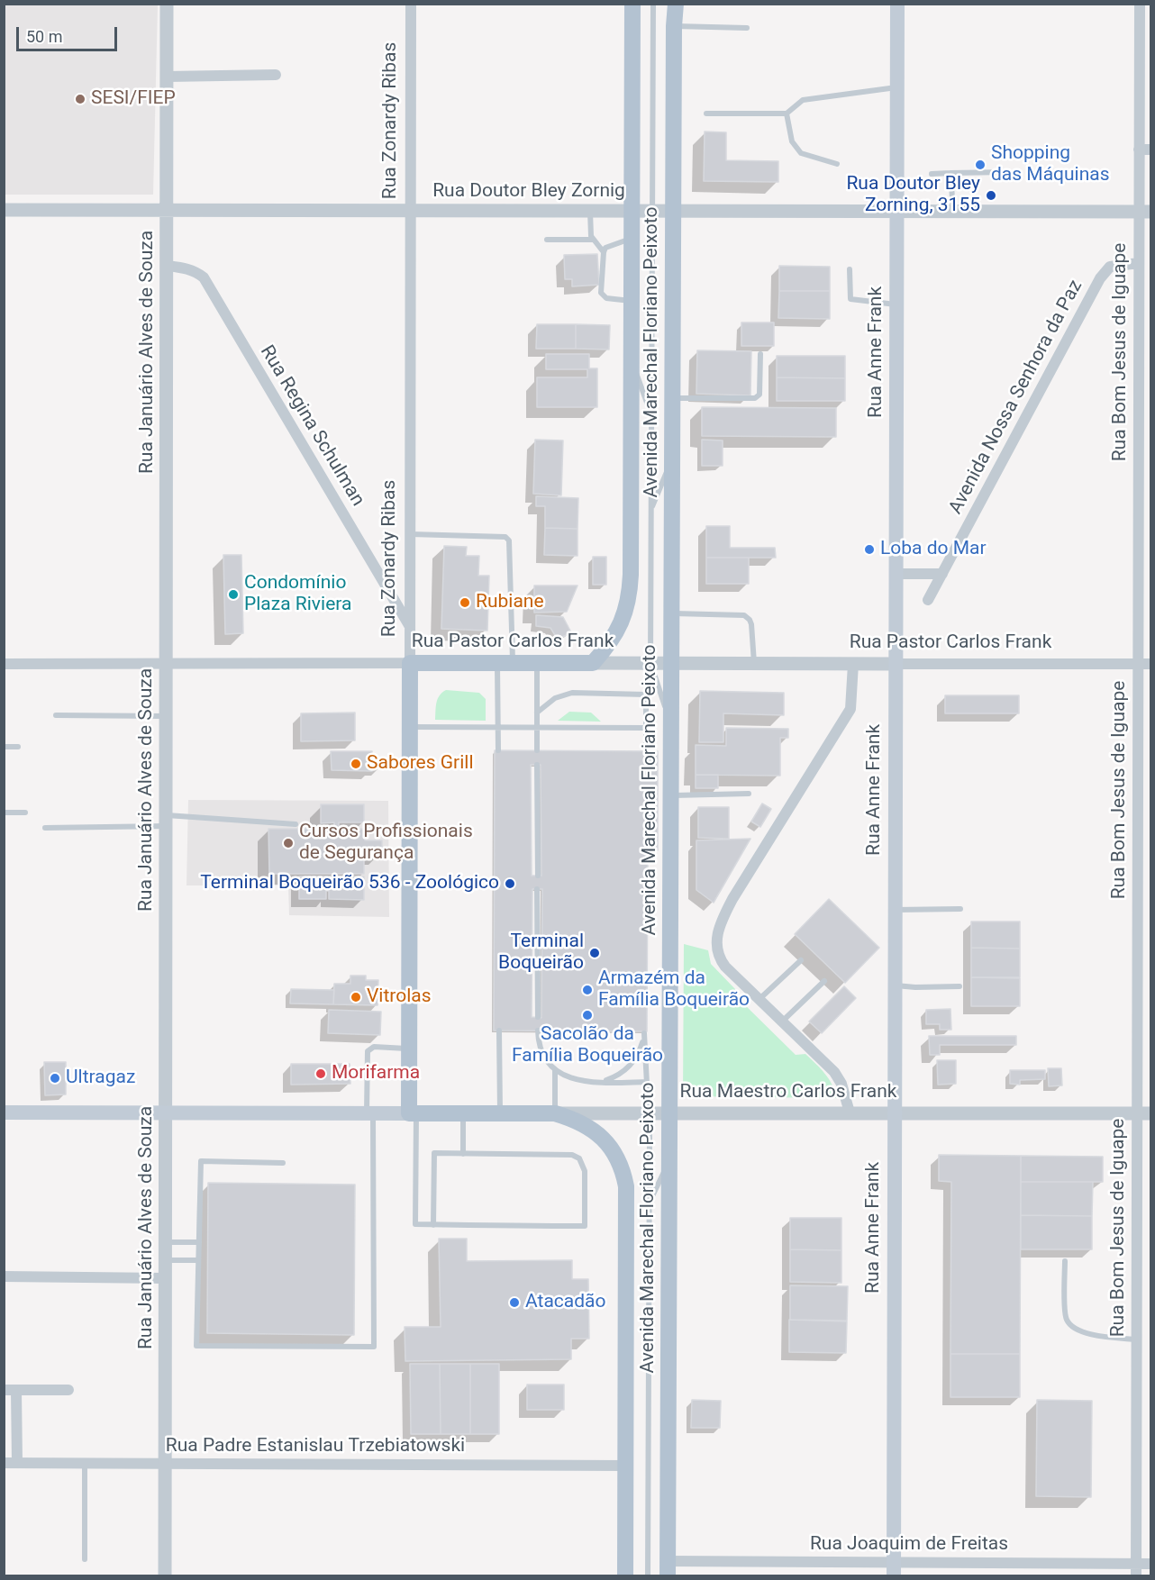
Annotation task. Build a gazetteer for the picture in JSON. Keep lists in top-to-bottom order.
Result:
{
  "streets": {
    "main road": [
      "Rua Zonardy Ribas",
      "Avenida Marechal Floriano Peixoto",
      "Rua Anne Frank",
      "Rua Pastor Carlos Frank",
      "Rua Maestro Carlos Frank"
    ],
    "street": [
      "Rua Doutor Bley Zornig",
      "Rua Januário Alves de Souza",
      "Rua Bom Jesus de Iguape",
      "Avenida Nossa Senhora da Paz",
      "Rua Regina Schulman",
      "Rua Padre Estanislau Trzebiatowski",
      "Rua Joaquim de Freitas"
    ]
  },
  "crossings": [
    ["Rua Zonardy Ribas", "Rua Doutor Bley Zornig"],
    ["Rua Zonardy Ribas", "Rua Regina Schulman"],
    ["Rua Zonardy Ribas", "Rua Pastor Carlos Frank"],
    ["Rua Zonardy Ribas", "Rua Maestro Carlos Frank"],
    ["Rua Doutor Bley Zornig", "Rua Januário Alves de Souza"],
    ["Rua Doutor Bley Zornig", "Avenida Marechal Floriano Peixoto"],
    ["Rua Doutor Bley Zornig", "Rua Anne Frank"],
    ["Rua Doutor Bley Zornig", "Rua Bom Jesus de Iguape"],
    ["Rua Januário Alves de Souza", "Rua Regina Schulman"],
    ["Rua Januário Alves de Souza", "Rua Pastor Carlos Frank"],
    ["Rua Januário Alves de Souza", "Rua Maestro Carlos Frank"],
    ["Rua Januário Alves de Souza", "Rua Padre Estanislau Trzebiatowski"],
    ["Avenida Marechal Floriano Peixoto", "Rua Pastor Carlos Frank"],
    ["Avenida Marechal Floriano Peixoto", "Rua Maestro Carlos Frank"],
    ["Avenida Marechal Floriano Peixoto", "Rua Padre Estanislau Trzebiatowski"],
    ["Avenida Marechal Floriano Peixoto", "Rua Joaquim de Freitas"],
    ["Rua Anne Frank", "Rua Pastor Carlos Frank"],
    ["Rua Anne Frank", "Rua Maestro Carlos Frank"],
    ["Rua Anne Frank", "Rua Joaquim de Freitas"],
    ["Rua Bom Jesus de Iguape", "Avenida Nossa Senhora da Paz"],
    ["Rua Bom Jesus de Iguape", "Rua Pastor Carlos Frank"],
    ["Rua Bom Jesus de Iguape", "Rua Maestro Carlos Frank"],
    ["Rua Bom Jesus de Iguape", "Rua Joaquim de Freitas"]
  ],
  "places": [
    "SESI/FIEP",
    "Shopping das Máquinas",
    "Rua Doutor Bley Zorning, 3155",
    "Loba do Mar",
    "Condomínio Plaza Riviera",
    "Rubiane",
    "Sabores Grill",
    "Cursos Profissionais de Segurança",
    "Terminal Boqueirão 536 - Zoológico",
    "Terminal Boqueirão",
    "Armazém da Família Boqueirão",
    "Vitrolas",
    "Sacolão da Família Boqueirão",
    "Morifarma",
    "Ultragaz",
    "Atacadão"
  ],
  "scale_bar": "50 m"
}
